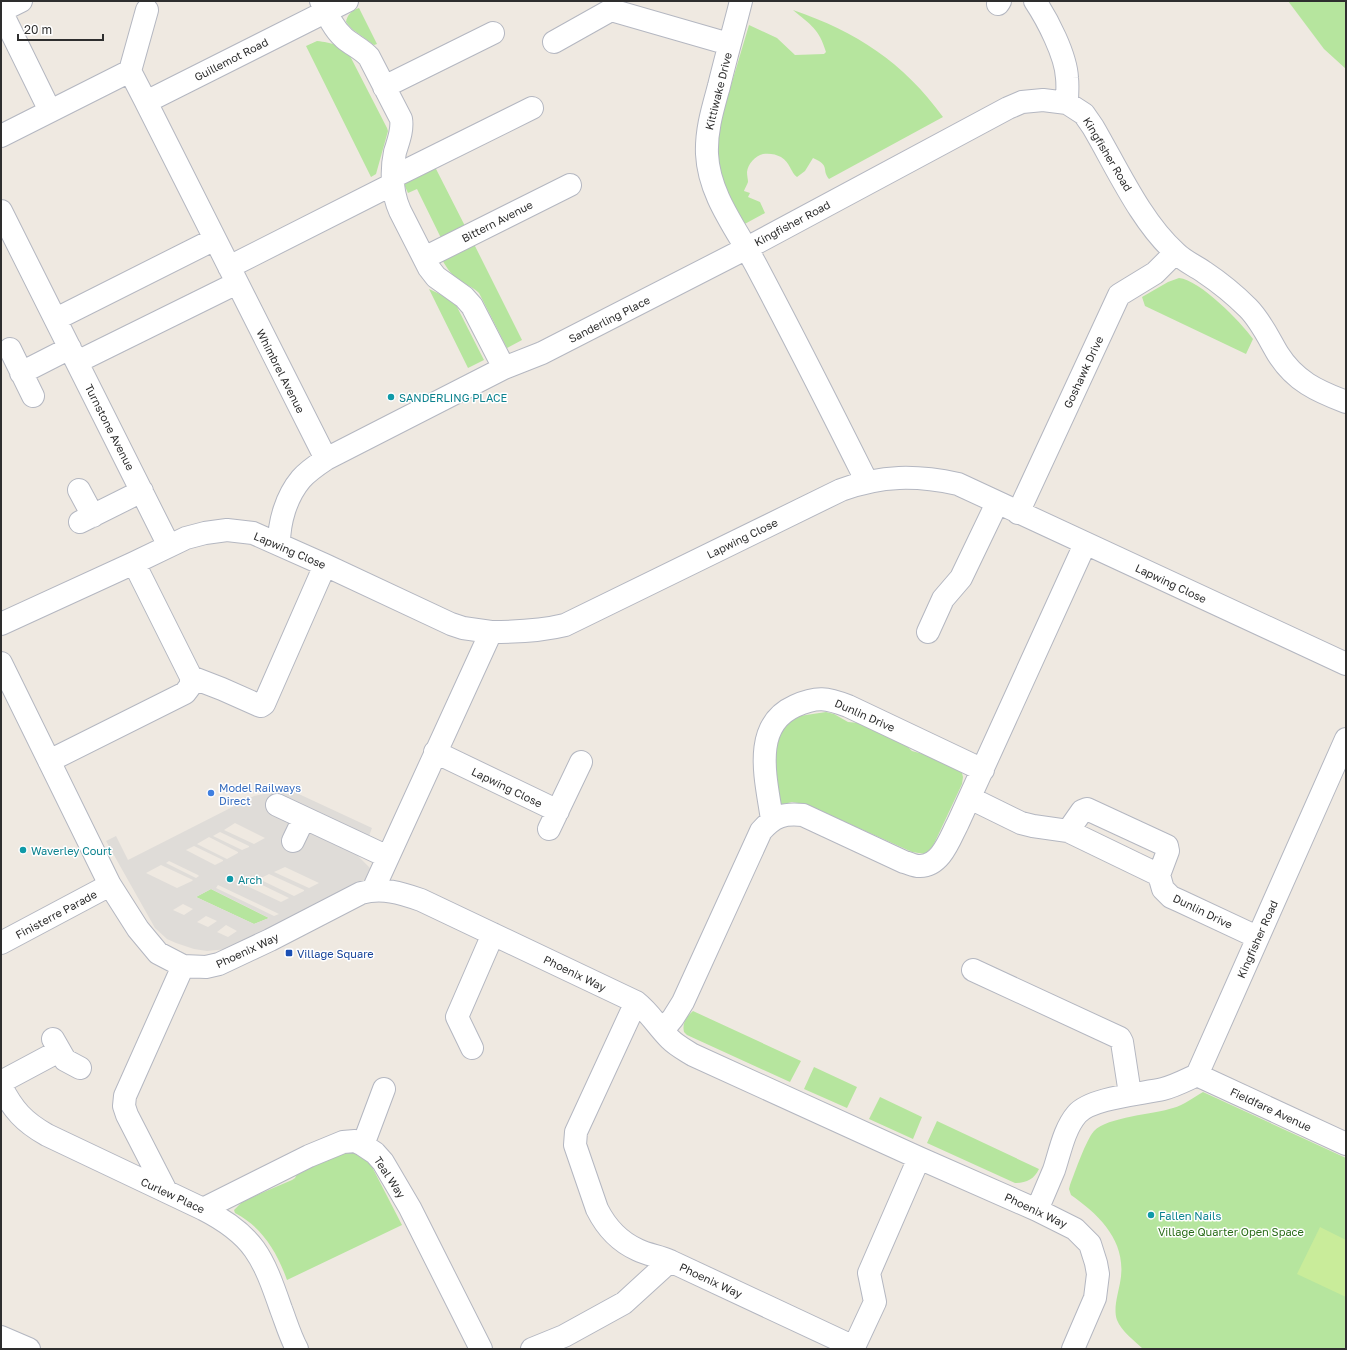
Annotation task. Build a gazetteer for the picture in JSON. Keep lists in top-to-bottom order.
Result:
{
  "streets": {
    "street": [
      "Guillemot Road",
      "Kittiwake Drive",
      "Kingfisher Road",
      "Bittern Avenue",
      "Sanderling Place",
      "Whimbrel Avenue",
      "Goshawk Drive",
      "Turnstone Avenue",
      "Lapwing Close",
      "Dunlin Drive",
      "Finisterre Parade",
      "Phoenix Way",
      "Fieldfare Avenue",
      "Teal Way",
      "Curlew Place"
    ]
  },
  "crossings": [
    ["Guillemot Road", "Whimbrel Avenue"],
    ["Kittiwake Drive", "Kingfisher Road"],
    ["Kittiwake Drive", "Sanderling Place"],
    ["Kingfisher Road", "Sanderling Place"],
    ["Kingfisher Road", "Goshawk Drive"],
    ["Kingfisher Road", "Dunlin Drive"],
    ["Kingfisher Road", "Fieldfare Avenue"],
    ["Sanderling Place", "Whimbrel Avenue"],
    ["Sanderling Place", "Lapwing Close"],
    ["Goshawk Drive", "Lapwing Close"],
    ["Turnstone Avenue", "Lapwing Close"],
    ["Finisterre Parade", "Phoenix Way"],
    ["Teal Way", "Curlew Place"]
  ],
  "parks": ["Village Quarter Open Space"],
  "places": {
    "other": [
      "SANDERLING PLACE",
      "Model Railways Direct",
      "Waverley Court",
      "Arch",
      "Fallen Nails"
    ],
    "transit": ["Village Square"]
  },
  "scale_bar": "20 m"
}
